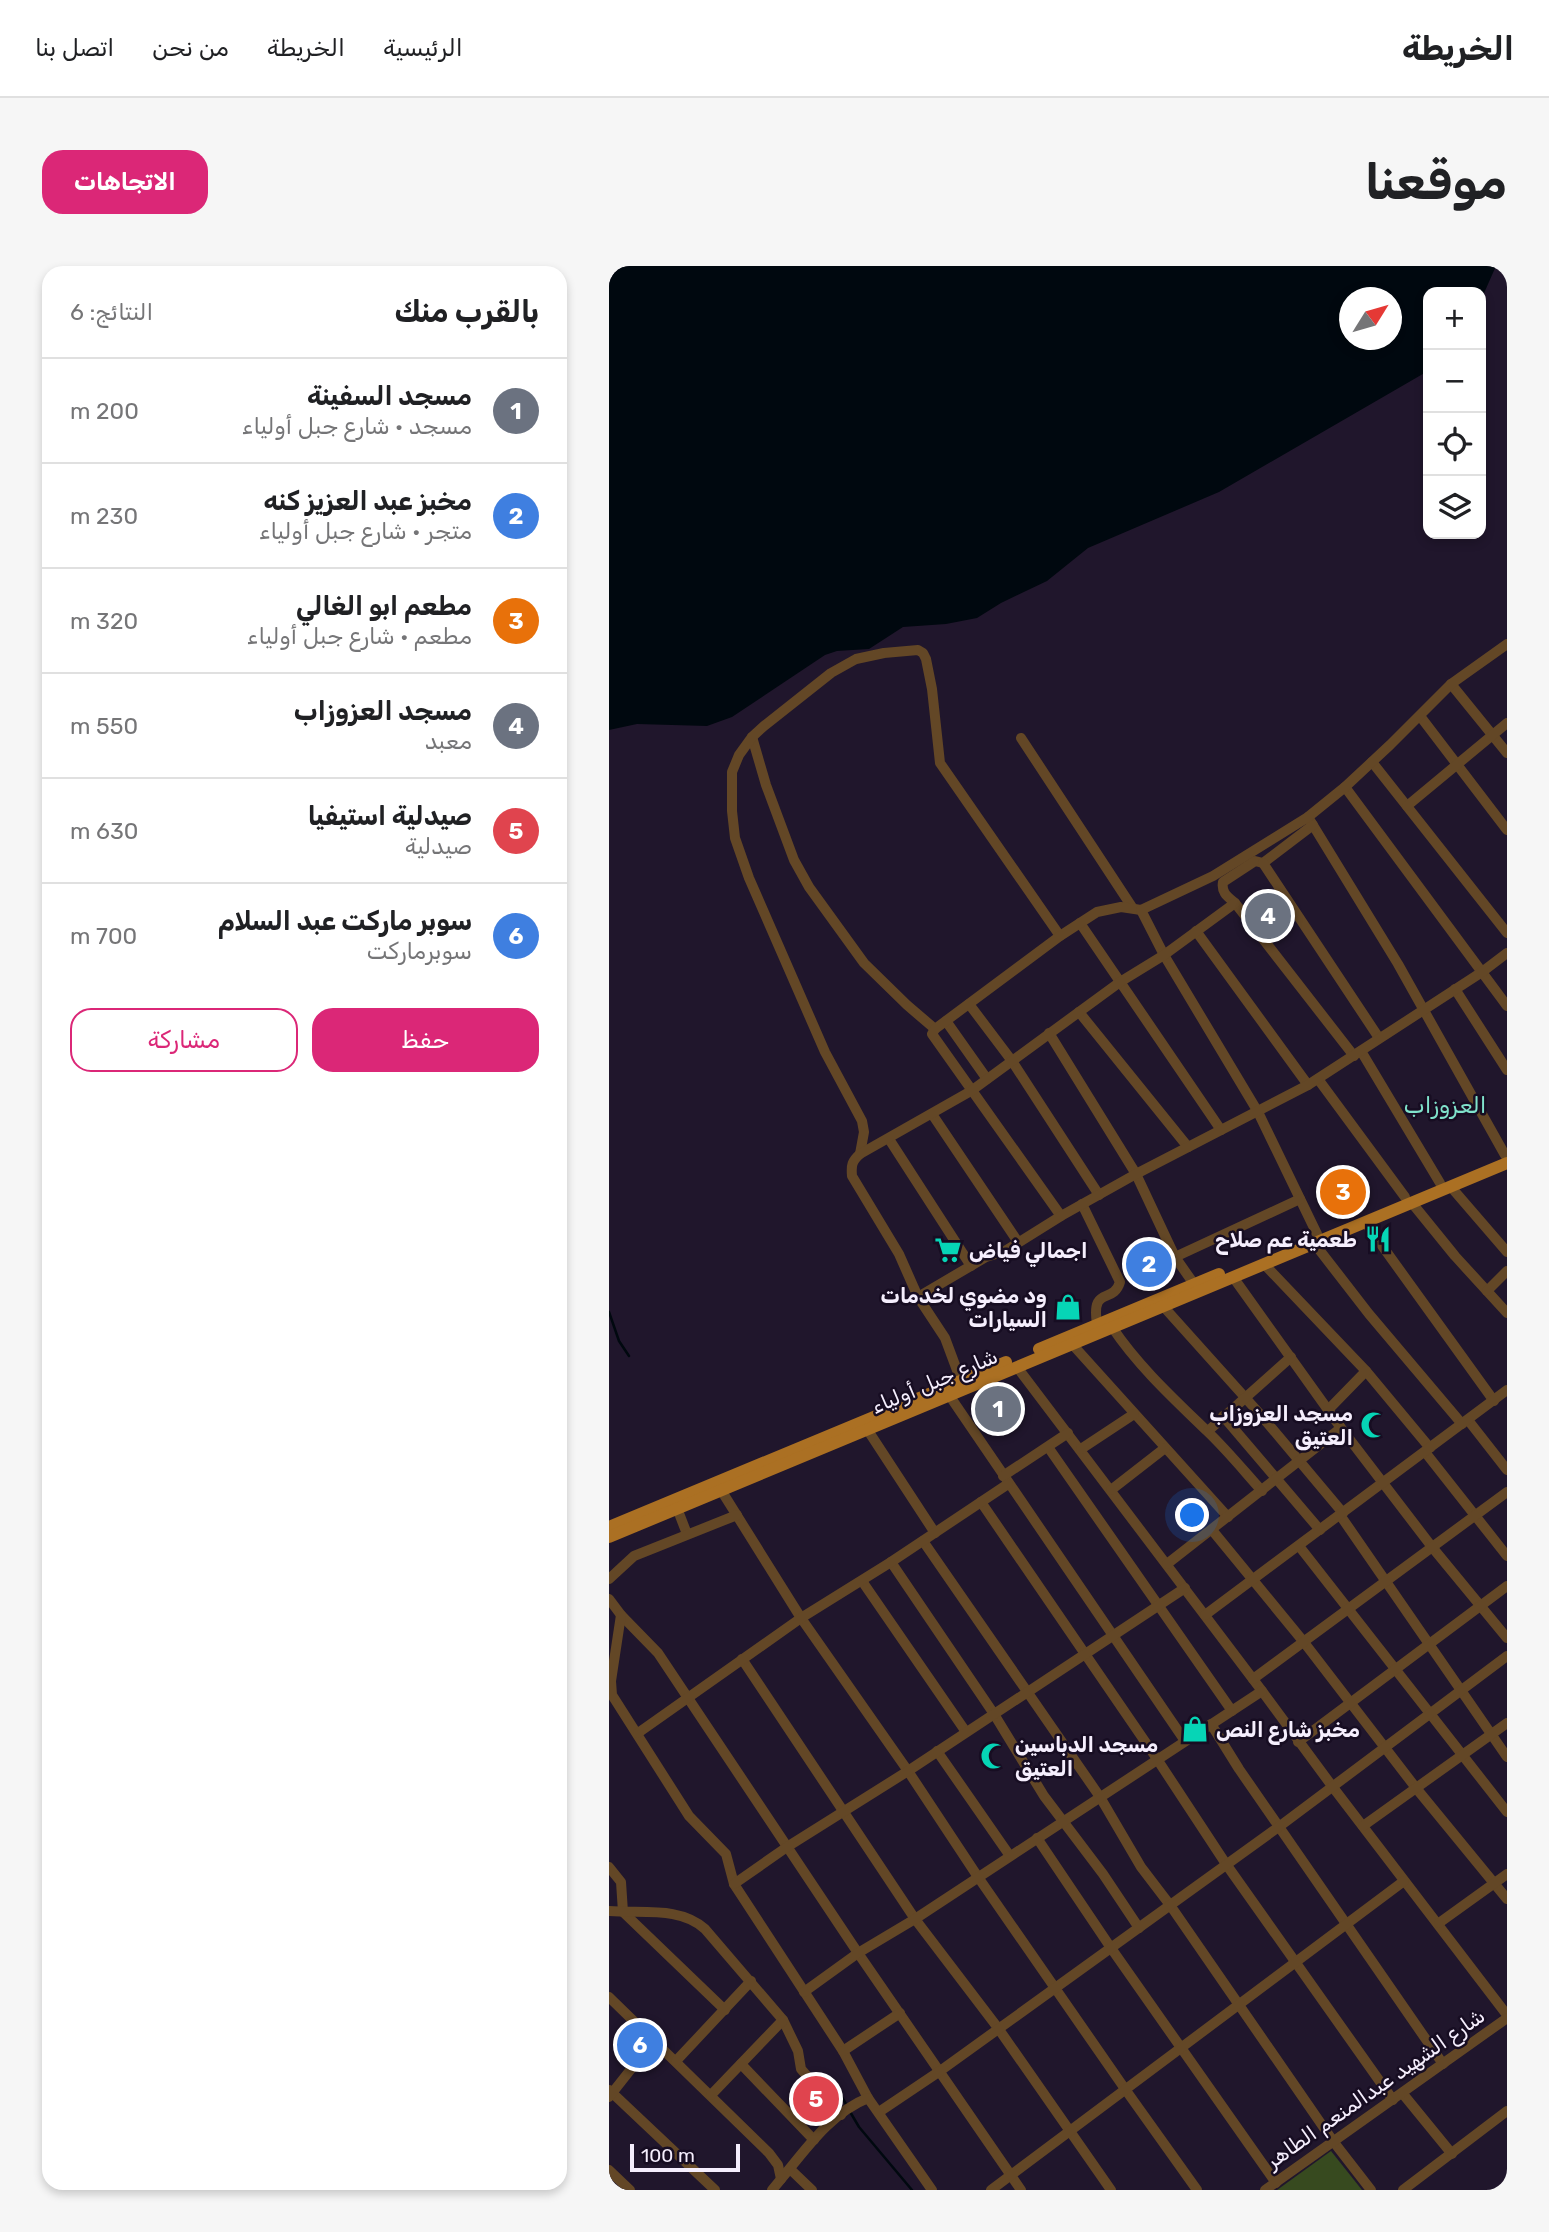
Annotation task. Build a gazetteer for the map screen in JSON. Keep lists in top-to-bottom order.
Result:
{
  "streets": {
    "main road": ["شارع جبل أولياء"],
    "street": ["شارع الشهيد عبدالمنعم الطاهر"]
  },
  "districts": ["العزوزاب"],
  "places": {
    "restaurant": ["طعمية عم صلاح"],
    "supermarket": ["اجمالي فياض"],
    "shop": ["ود مضوي لخدمات السيارات", "مخبز شارع النص"],
    "mosque": ["مسجد العزوزاب العتيق", "مسجد الدباسين العتيق"]
  },
  "scale_bar": "100 m",
  "north": "top right",
  "page": {
    "header": "الخريطة",
    "nav": [
      "الرئيسية",
      "الخريطة",
      "من نحن",
      "اتصل بنا"
    ],
    "buttons": [
      "الاتجاهات",
      ["حفظ", "مشاركة"]
    ],
    "title": "موقعنا",
    "heading": ["بالقرب منك", "النتائج: 6"],
    "map_buttons": ["+", "−"],
    "list": [
      {
        "mark": "1",
        "name": "مسجد السفينة",
        "note": "مسجد · شارع جبل أولياء",
        "value": "200 m"
      },
      {
        "mark": "2",
        "name": "مخبز عبد العزيز كنه",
        "note": "متجر · شارع جبل أولياء",
        "value": "230 m"
      },
      {
        "mark": "3",
        "name": "مطعم ابو الغالي",
        "note": "مطعم · شارع جبل أولياء",
        "value": "320 m"
      },
      {
        "mark": "4",
        "name": "مسجد العزوزاب",
        "note": "معبد",
        "value": "550 m"
      },
      {
        "mark": "5",
        "name": "صيدلية استيفيا",
        "note": "صيدلية",
        "value": "630 m"
      },
      {
        "mark": "6",
        "name": "سوبر ماركت عبد السلام",
        "note": "سوبرماركت",
        "value": "700 m"
      }
    ],
    "pins": [
      "4",
      "3",
      "2",
      "1",
      "6",
      "5"
    ],
    "scale": "100 m"
  }
}
